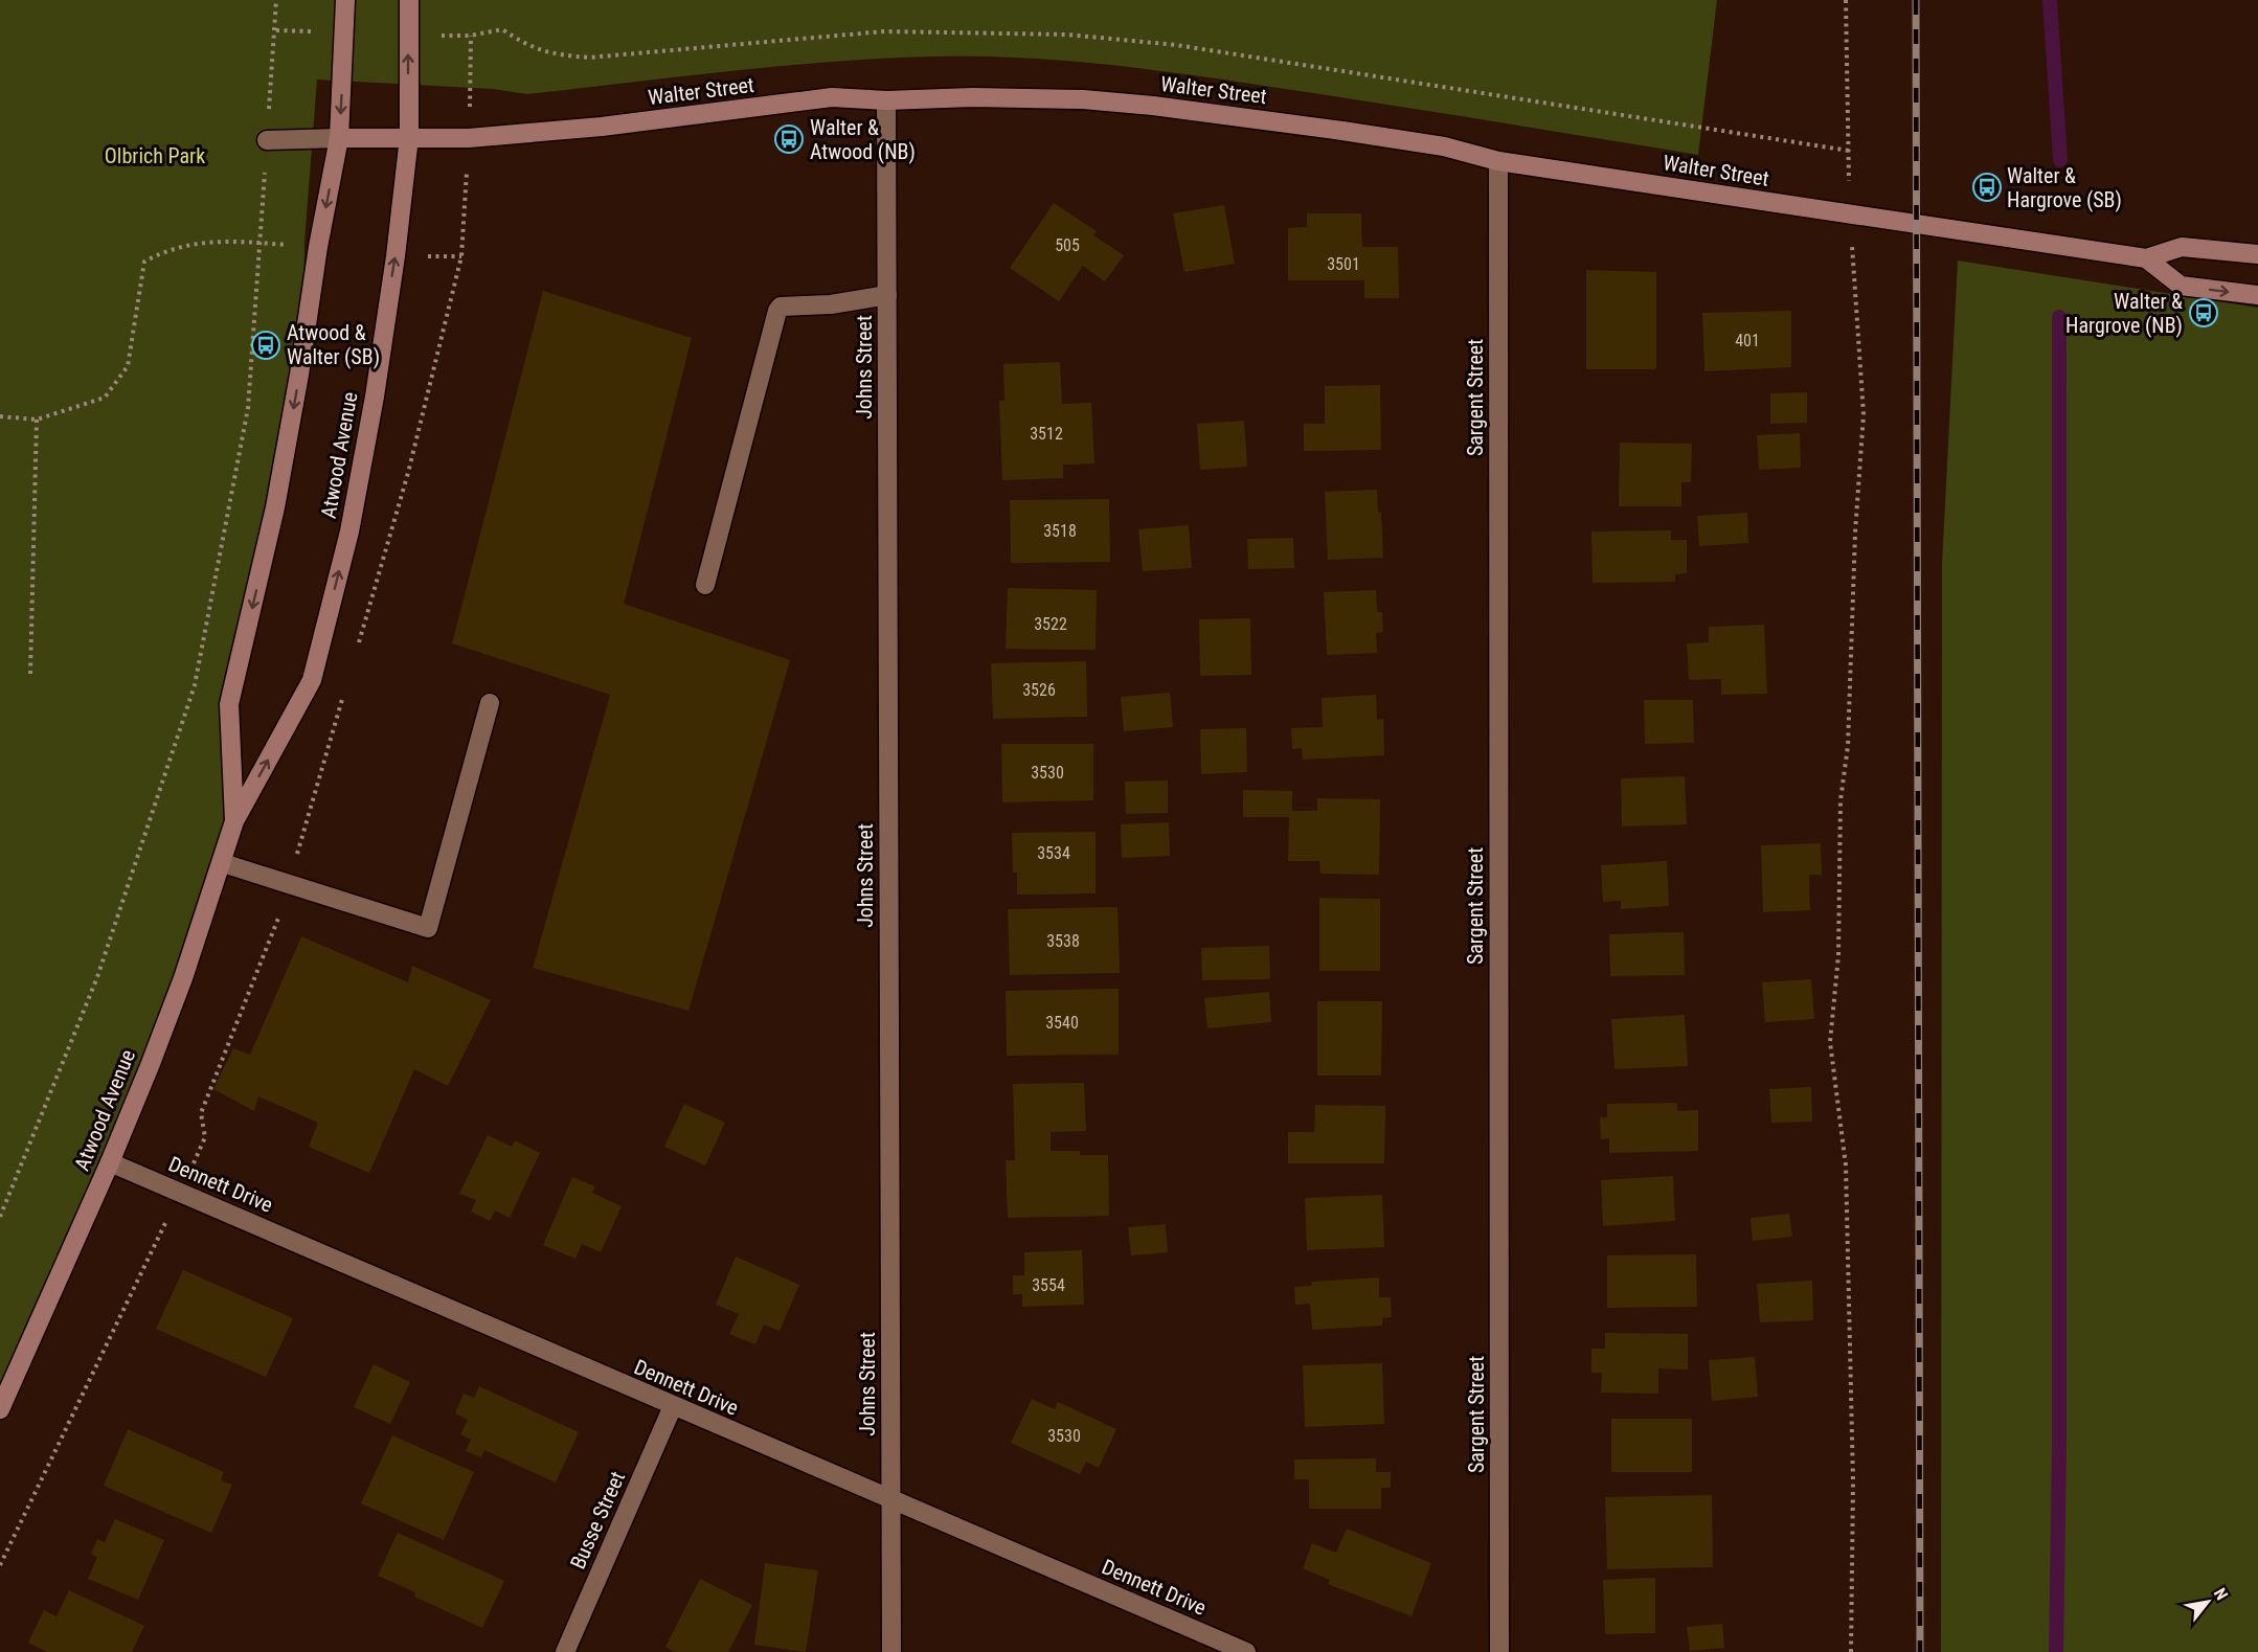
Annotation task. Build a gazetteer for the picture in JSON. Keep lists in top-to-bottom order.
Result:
{
  "streets": {
    "street": [
      "Walter Street",
      "Johns Street",
      "Sargent Street",
      "Atwood Avenue",
      "Dennett Drive",
      "Busse Street"
    ]
  },
  "crossings": [
    ["Walter Street", "Johns Street"],
    ["Walter Street", "Sargent Street"],
    ["Walter Street", "Atwood Avenue"],
    ["Johns Street", "Dennett Drive"],
    ["Atwood Avenue", "Dennett Drive"],
    ["Dennett Drive", "Busse Street"]
  ],
  "parks": ["Olbrich Park"],
  "places": {
    "bus stop": [
      "Walter & Atwood (NB)",
      "Walter & Hargrove (SB)",
      "Walter & Hargrove (NB)",
      "Atwood & Walter (SB)"
    ]
  },
  "house_numbers": [
    "505",
    "3501",
    "401",
    "3512",
    "3518",
    "3522",
    "3526",
    "3530",
    "3534",
    "3538",
    "3540",
    "3554",
    "3530"
  ],
  "north": "top right"
}
